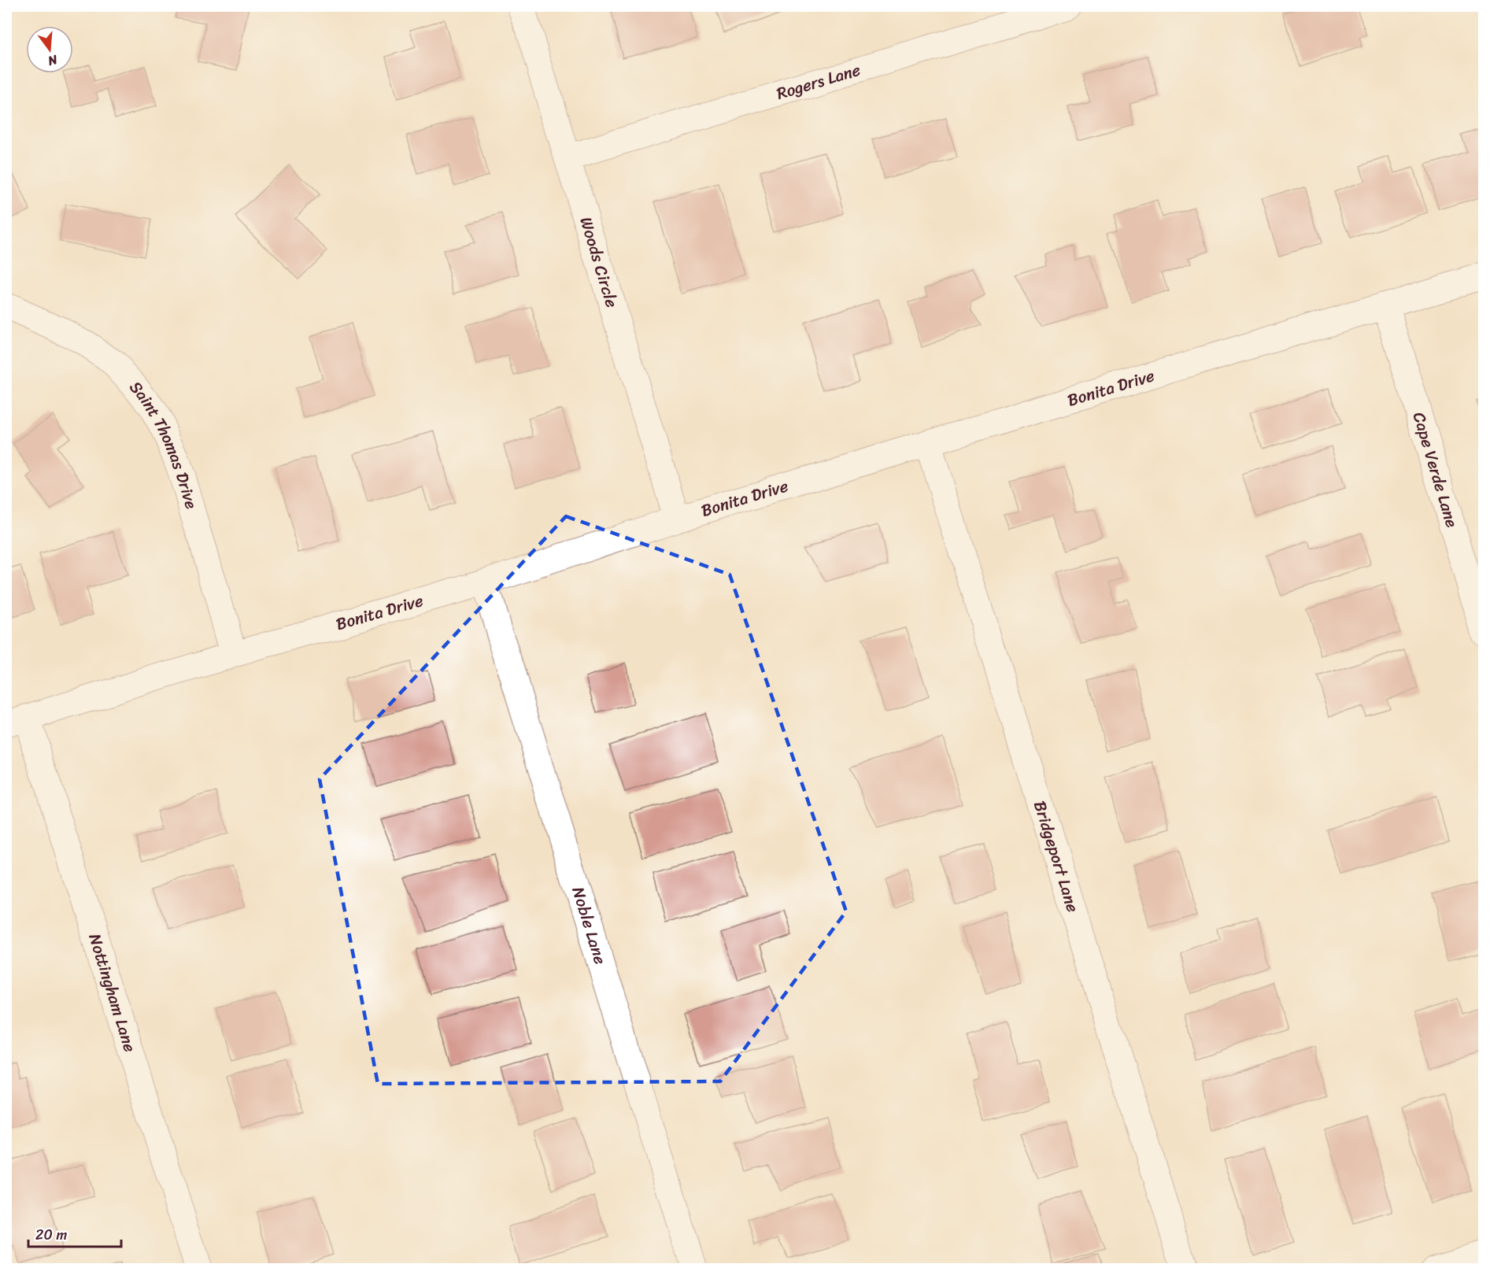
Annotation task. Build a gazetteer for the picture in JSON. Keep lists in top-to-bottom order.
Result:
{
  "streets": {
    "street": [
      "Rogers Lane",
      "Woods Circle",
      "Bonita Drive",
      "Saint Thomas Drive",
      "Cape Verde Lane",
      "Bridgeport Lane",
      "Noble Lane",
      "Nottingham Lane"
    ]
  },
  "crossings": [
    ["Rogers Lane", "Woods Circle"],
    ["Woods Circle", "Bonita Drive"],
    ["Bonita Drive", "Saint Thomas Drive"],
    ["Bonita Drive", "Cape Verde Lane"],
    ["Bonita Drive", "Bridgeport Lane"],
    ["Bonita Drive", "Noble Lane"],
    ["Bonita Drive", "Nottingham Lane"]
  ],
  "scale_bar": "20 m",
  "north": "bottom"
}
